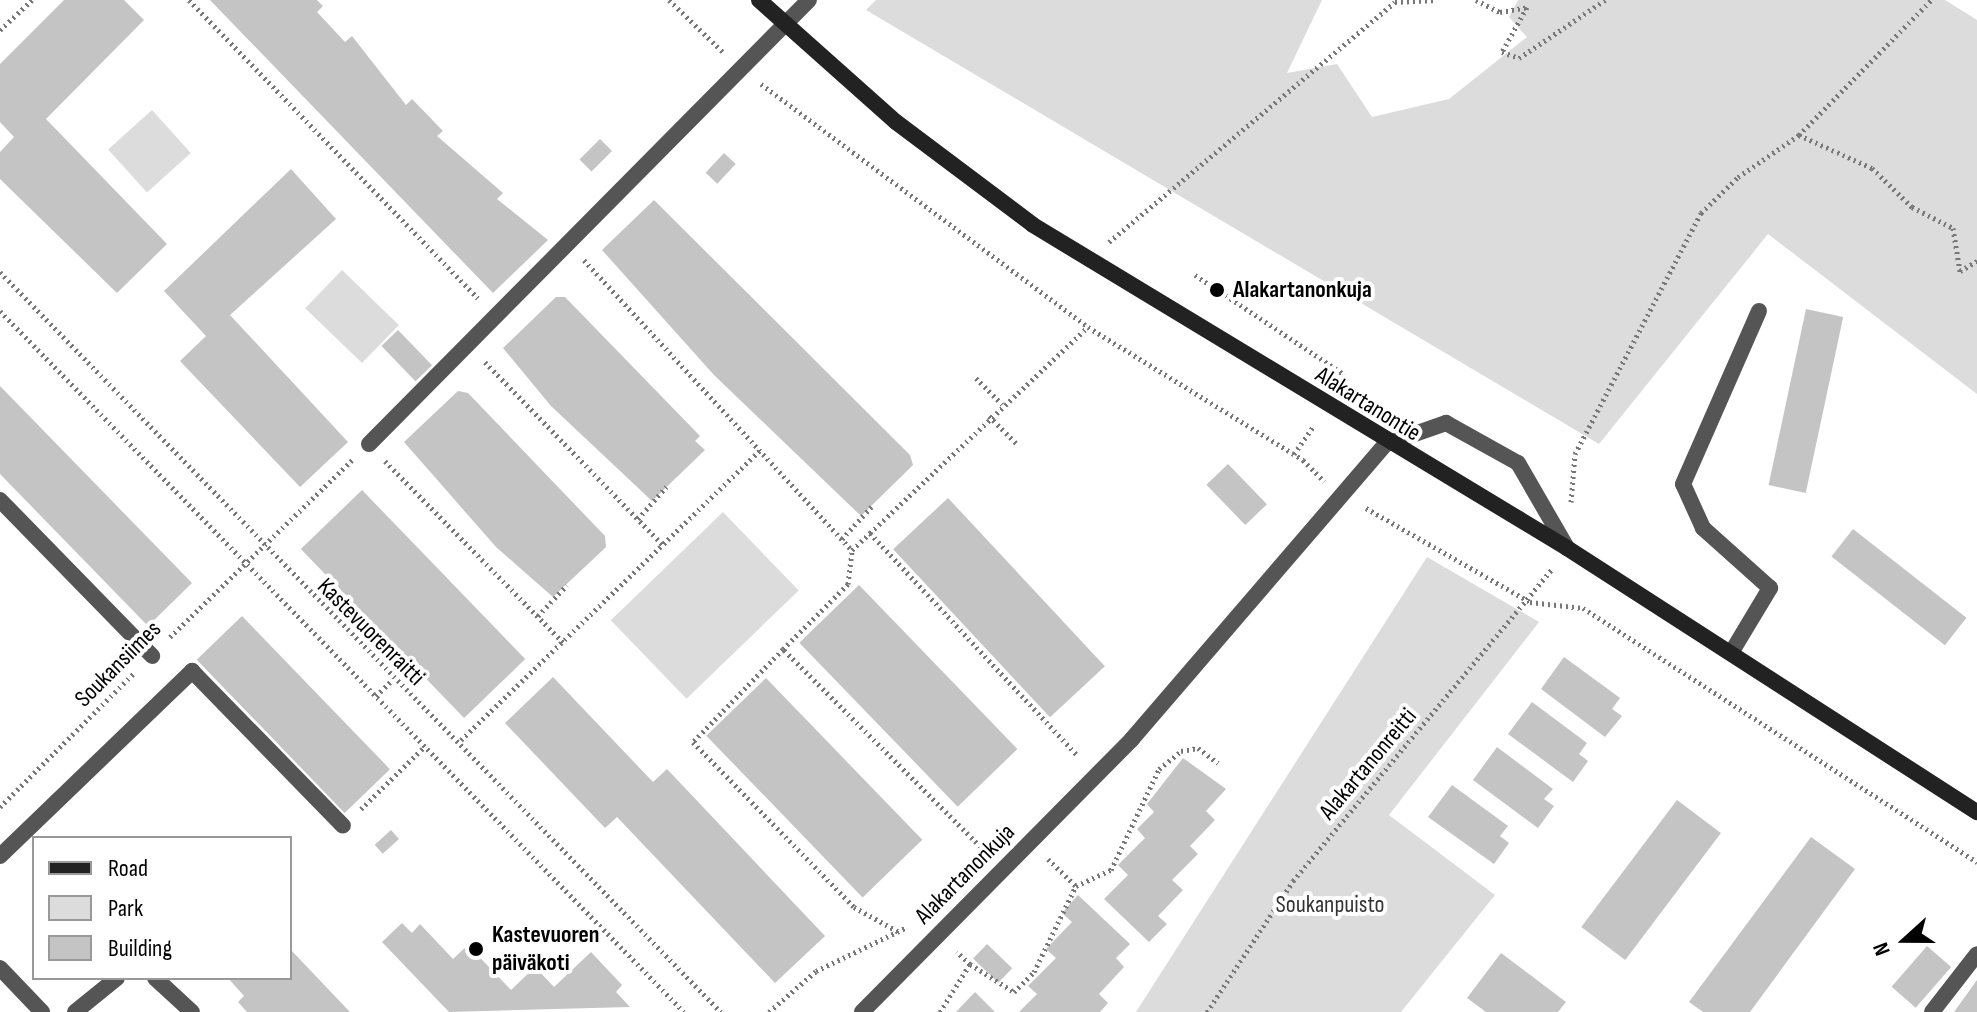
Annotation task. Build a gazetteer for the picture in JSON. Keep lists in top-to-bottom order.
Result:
{
  "streets": {
    "street": ["Alakartanontie", "Alakartanonkuja"],
    "path": ["Kastevuorenraitti", "Soukansiimes", "Alakartanonreitti"]
  },
  "crossings": [
    ["Alakartanontie", "Alakartanonreitti"],
    ["Alakartanontie", "Alakartanonkuja"],
    ["Kastevuorenraitti", "Soukansiimes"]
  ],
  "parks": ["Soukanpuisto"],
  "places": ["Alakartanonkuja", "Kastevuoren päiväkoti"],
  "legend": ["Road", "Park", "Building"],
  "north": "left"
}
